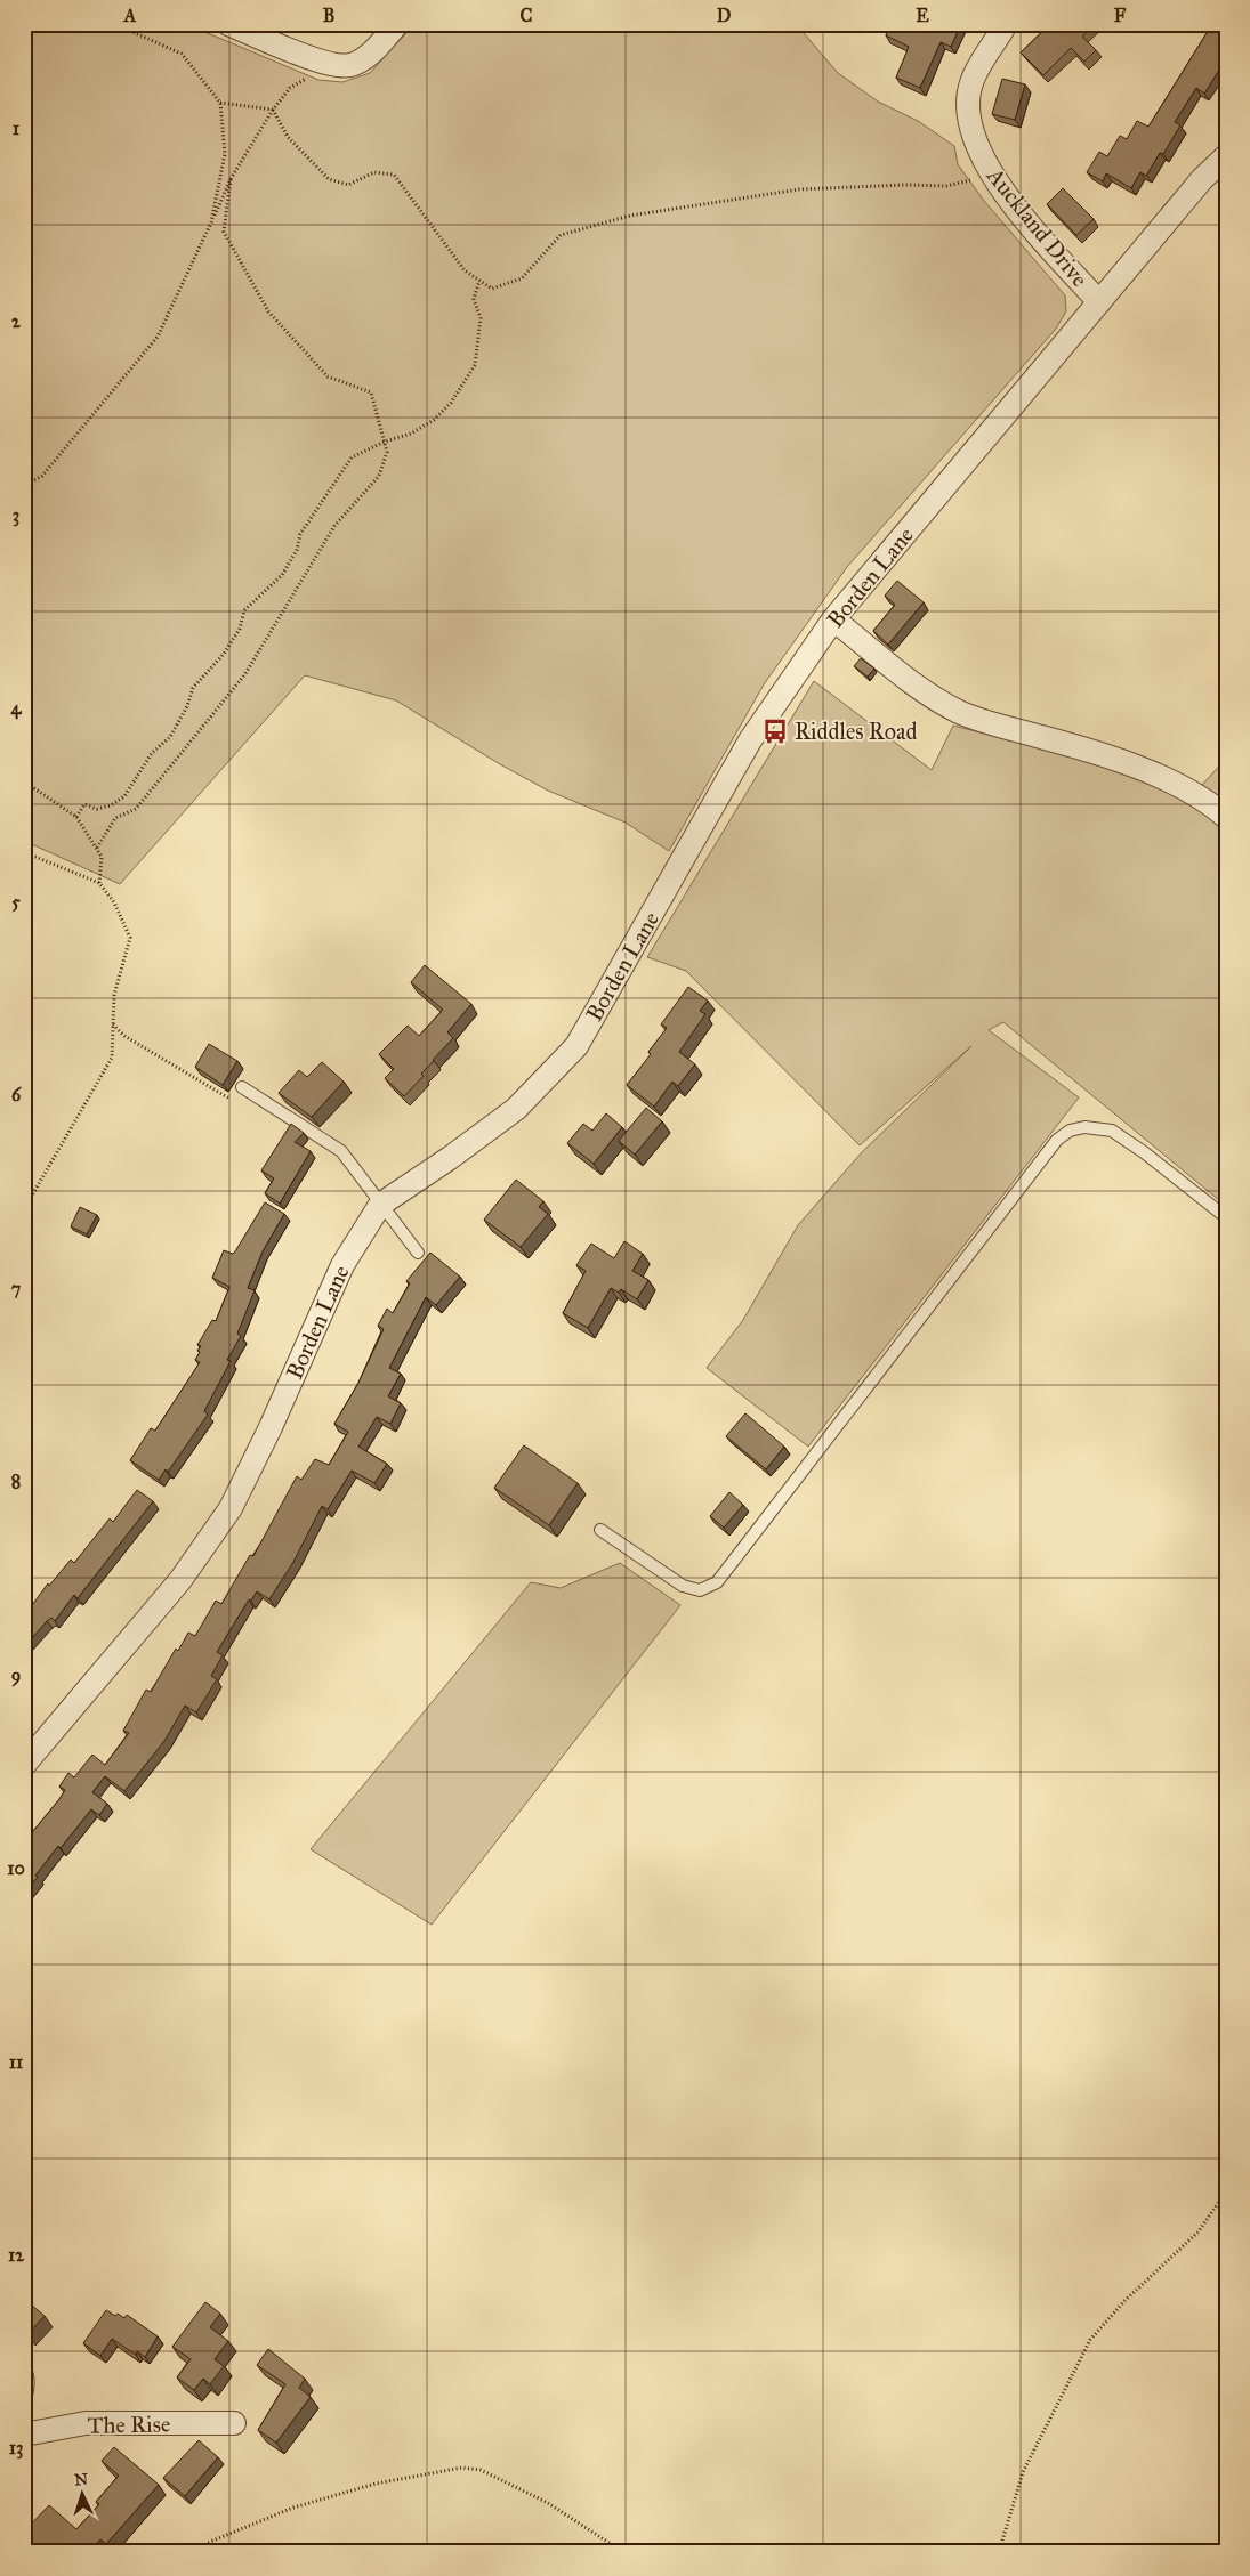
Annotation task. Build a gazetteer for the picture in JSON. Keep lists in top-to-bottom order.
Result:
{
  "streets": {
    "street": ["Auckland Drive", "Borden Lane", "The Rise"]
  },
  "crossings": [
    ["Auckland Drive", "Borden Lane"]
  ],
  "places": {
    "bus stop": ["Riddles Road"]
  },
  "north": "top",
  "grid": {
    "columns": [
      "A",
      "B",
      "C",
      "D",
      "E",
      "F"
    ],
    "rows": [
      "1",
      "2",
      "3",
      "4",
      "5",
      "6",
      "7",
      "8",
      "9",
      "10",
      "11",
      "12",
      "13"
    ]
  }
}
